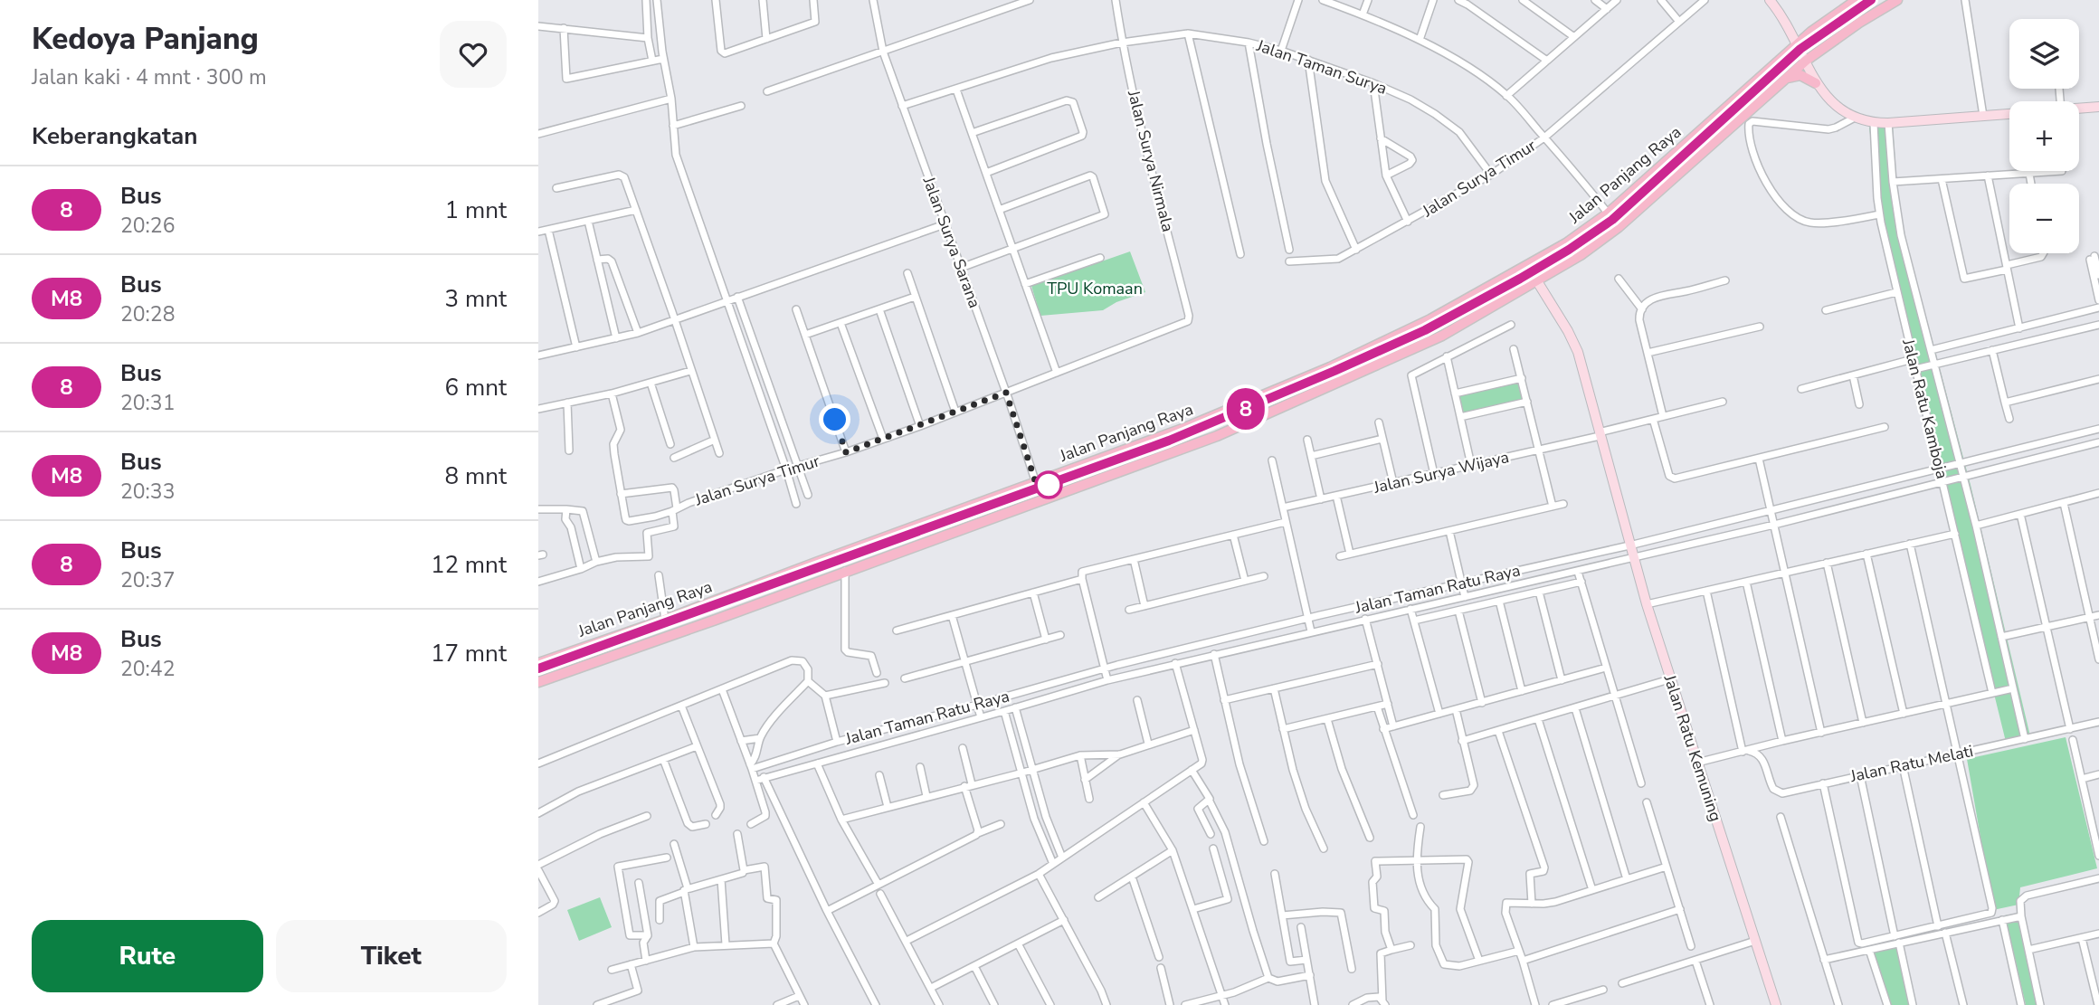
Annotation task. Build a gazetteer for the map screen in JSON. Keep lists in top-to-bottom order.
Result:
{
  "streets": {
    "main road": ["Jalan Panjang Raya"],
    "street": [
      "Jalan Taman Surya",
      "Jalan Surya Nirmala",
      "Jalan Surya Timur",
      "Jalan Surya Sarana",
      "Jalan Ratu Kamboja",
      "Jalan Surya Wijaya",
      "Jalan Taman Ratu Raya",
      "Jalan Ratu Kemuning",
      "Jalan Ratu Melati"
    ]
  },
  "crossings": [
    ["Jalan Taman Surya", "Jalan Surya Nirmala"],
    ["Jalan Taman Surya", "Jalan Surya Timur"],
    ["Jalan Taman Surya", "Jalan Surya Sarana"],
    ["Jalan Surya Nirmala", "Jalan Surya Timur"],
    ["Jalan Panjang Raya", "Jalan Surya Sarana"],
    ["Jalan Surya Timur", "Jalan Surya Sarana"],
    ["Jalan Ratu Kamboja", "Jalan Taman Ratu Raya"],
    ["Jalan Ratu Kamboja", "Jalan Ratu Melati"],
    ["Jalan Taman Ratu Raya", "Jalan Ratu Kemuning"]
  ],
  "parks": ["TPU Komaan"],
  "lines": ["bus line 8"],
  "page": {
    "heading": [
      ["Kedoya Panjang", "Jalan kaki · 4 mnt · 300 m"],
      "Keberangkatan"
    ],
    "on_map": "8",
    "map_buttons": ["+", "−"],
    "list": [
      {
        "mark": "8",
        "name": "Bus",
        "note": "20:26",
        "value": "1 mnt"
      },
      {
        "mark": "M8",
        "name": "Bus",
        "note": "20:28",
        "value": "3 mnt"
      },
      {
        "mark": "8",
        "name": "Bus",
        "note": "20:31",
        "value": "6 mnt"
      },
      {
        "mark": "M8",
        "name": "Bus",
        "note": "20:33",
        "value": "8 mnt"
      },
      {
        "mark": "8",
        "name": "Bus",
        "note": "20:37",
        "value": "12 mnt"
      },
      {
        "mark": "M8",
        "name": "Bus",
        "note": "20:42",
        "value": "17 mnt"
      }
    ],
    "buttons": ["Rute", "Tiket"]
  }
}
